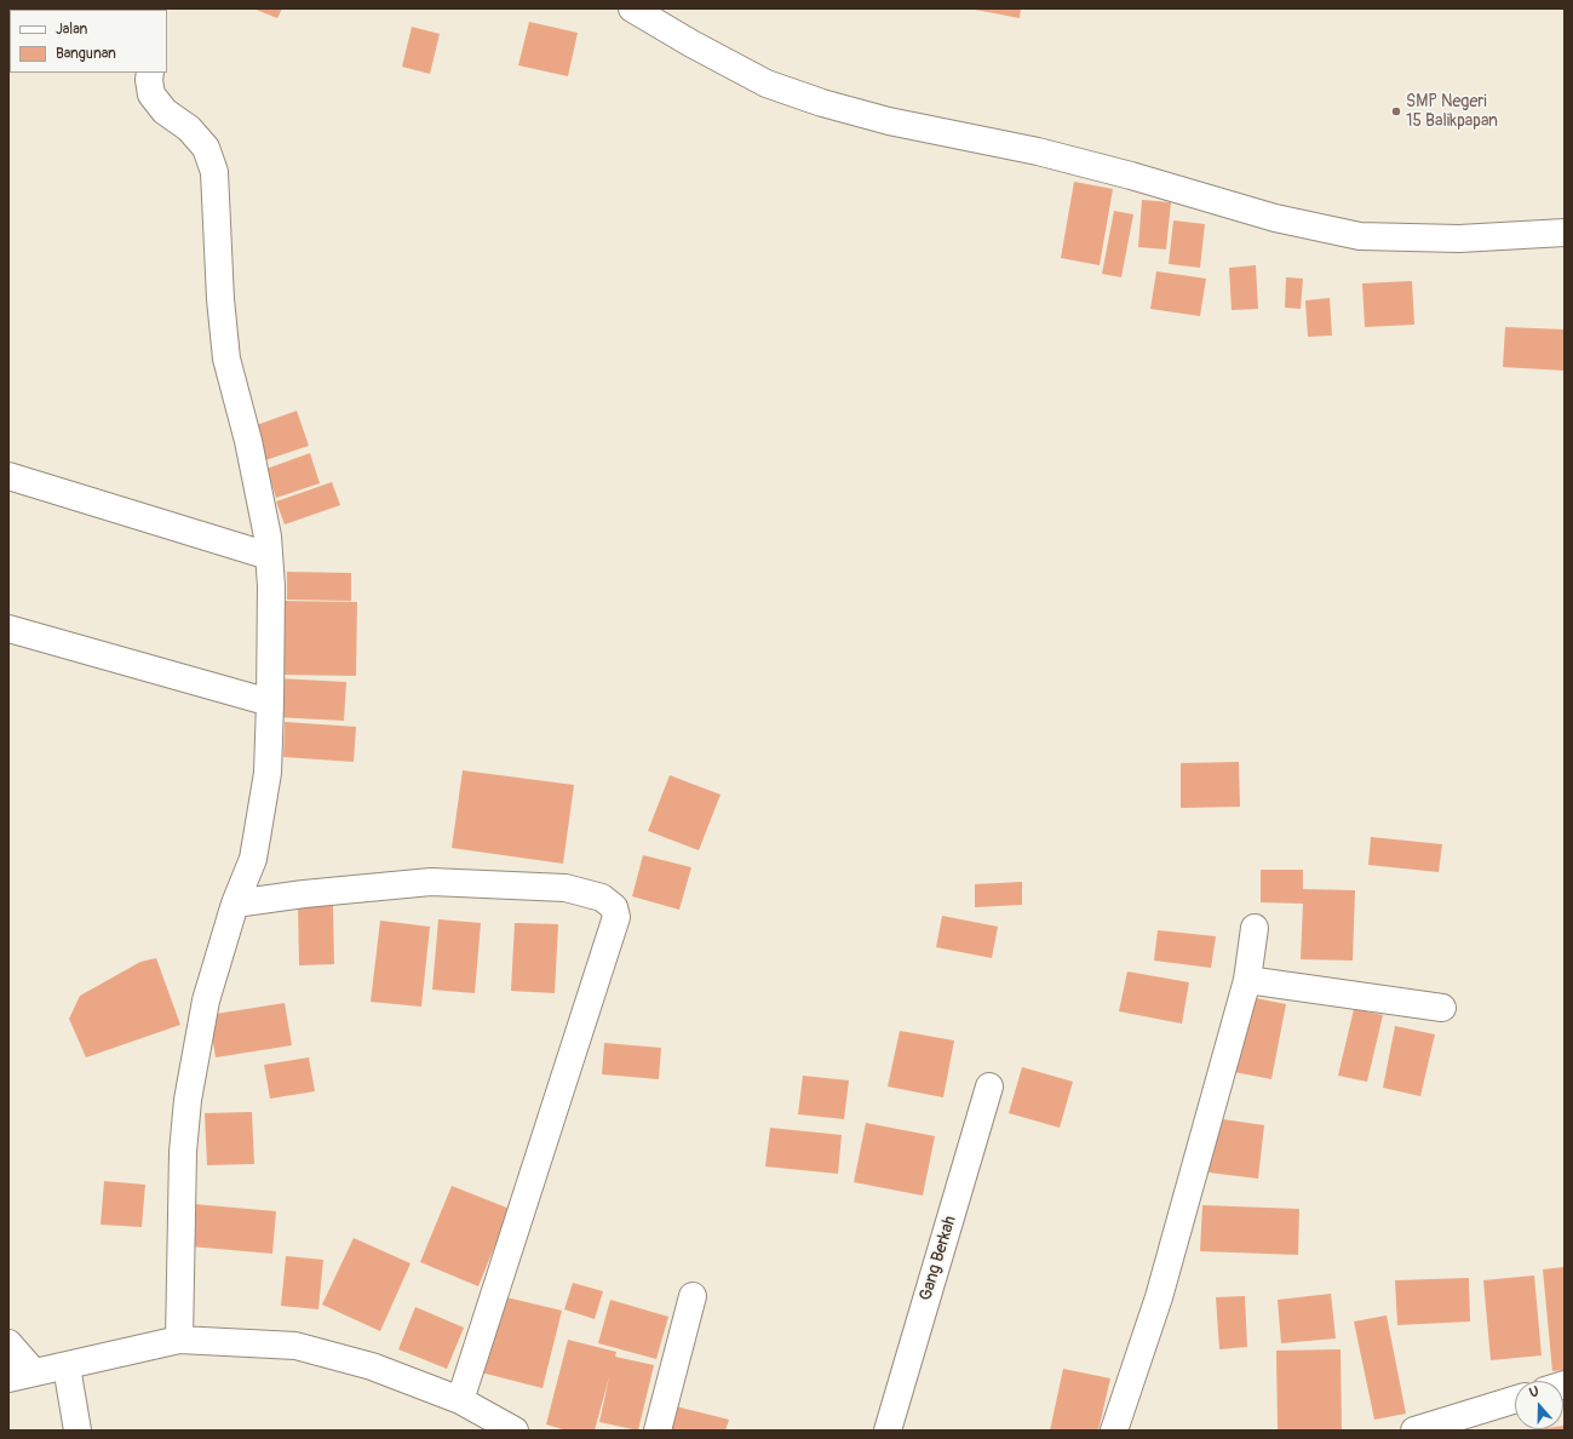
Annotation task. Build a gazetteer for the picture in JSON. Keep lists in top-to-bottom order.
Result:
{
  "streets": {
    "street": ["Gang Berkah"]
  },
  "places": ["SMP Negeri 15 Balikpapan"],
  "legend": ["Jalan", "Bangunan"],
  "north": "top"
}
